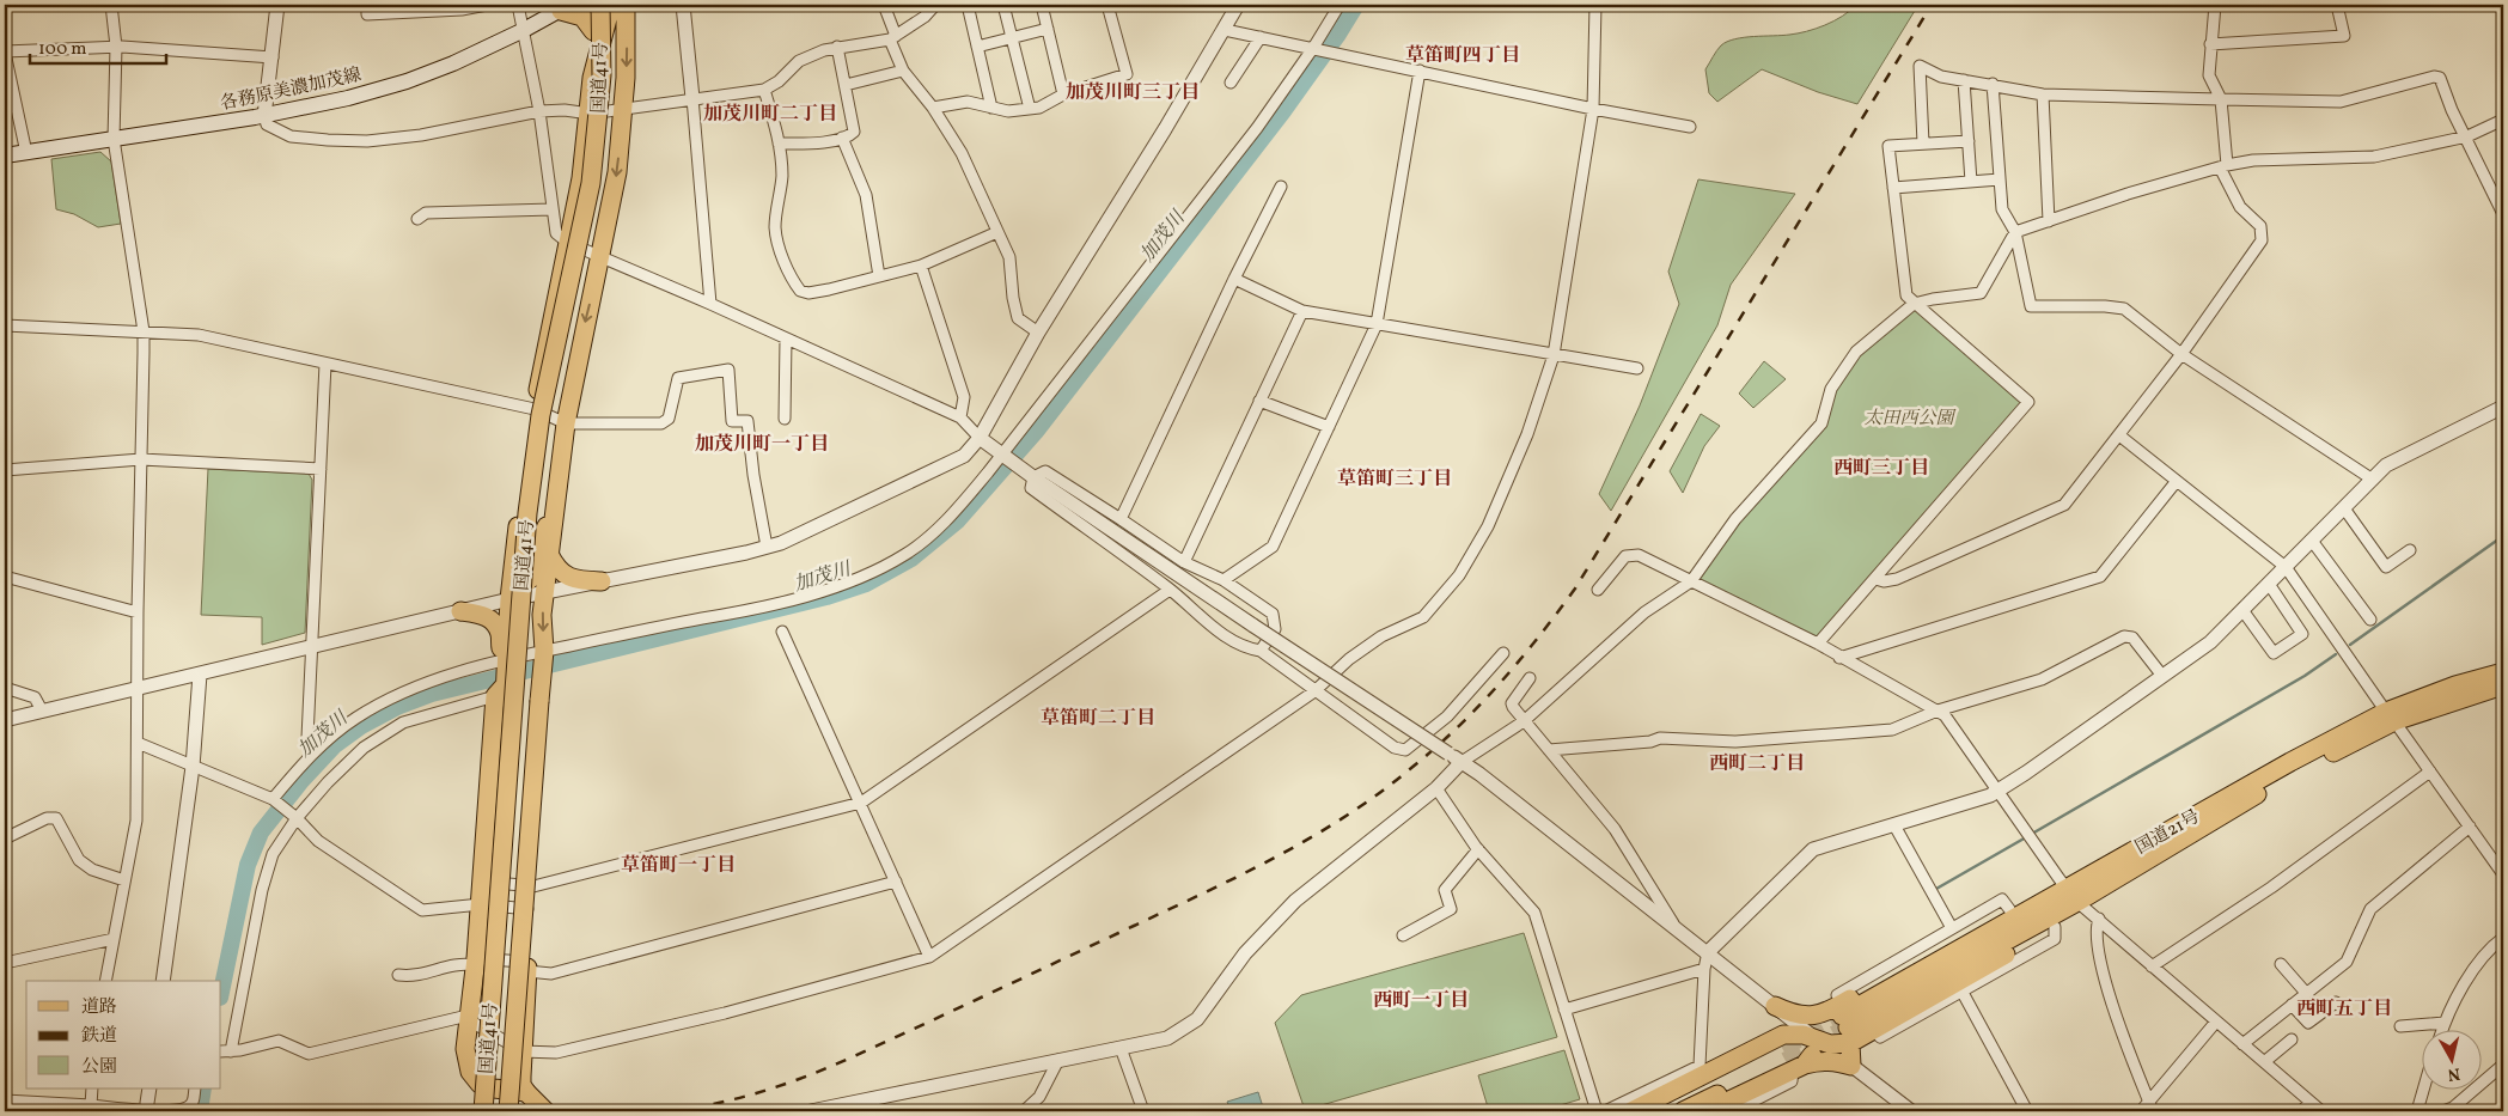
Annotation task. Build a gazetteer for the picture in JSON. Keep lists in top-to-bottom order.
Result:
{
  "streets": {
    "main road": ["国道41号", "各務原美濃加茂線", "国道21号"]
  },
  "districts": [
    "草笛町四丁目",
    "加茂川町三丁目",
    "加茂川町二丁目",
    "加茂川町一丁目",
    "西町三丁目",
    "草笛町三丁目",
    "草笛町二丁目",
    "西町二丁目",
    "草笛町一丁目",
    "西町一丁目",
    "西町五丁目"
  ],
  "water": ["加茂川"],
  "parks": ["太田西公園"],
  "legend": ["道路", "鉄道", "公園"],
  "scale_bar": "100 m",
  "north": "bottom"
}
